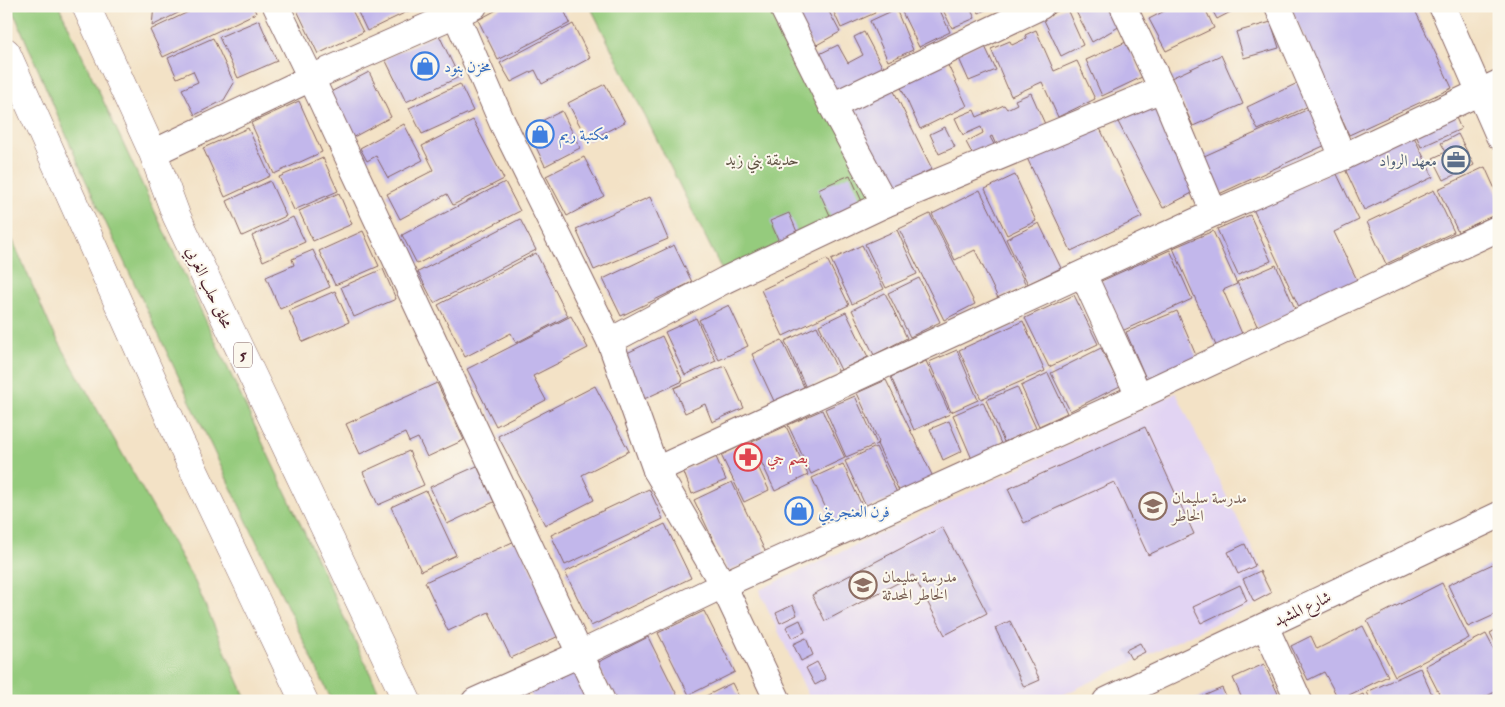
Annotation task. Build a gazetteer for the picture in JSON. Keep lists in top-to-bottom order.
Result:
{
  "streets": {
    "highway": ["محلق حلب الغربي", "5"],
    "street": ["شارع المشهد"]
  },
  "parks": ["حديقة بني زيد"],
  "places": {
    "shop": ["مخزن بنود", "مكتبة ريم", "فرن العنجريني"],
    "office": ["معهد الرواد"],
    "pharmacy": ["بصم جي"],
    "school or university": ["مدرسة سليمان الخاطر", "مدرسة سليمان الخاطر المحدثة"]
  }
}
